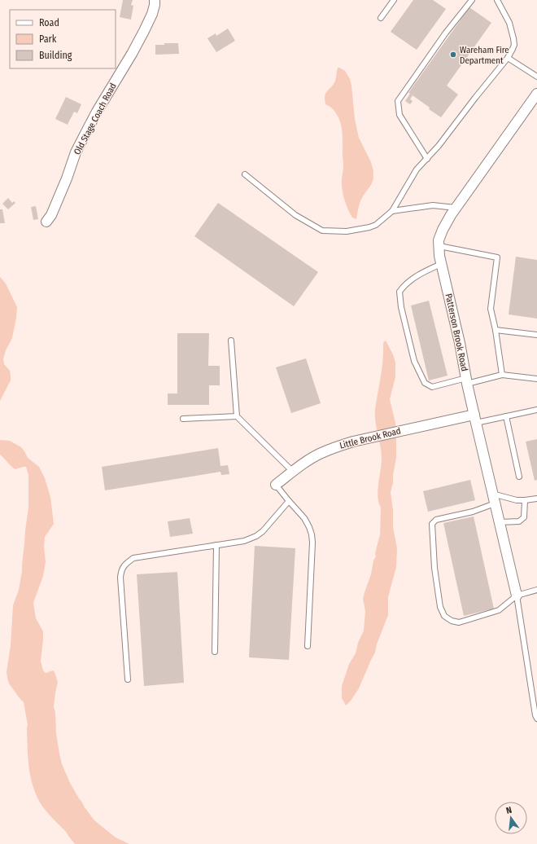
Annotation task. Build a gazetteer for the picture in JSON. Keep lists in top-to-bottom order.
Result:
{
  "streets": {
    "street": ["Old Stage Coach Road", "Patterson Brook Road", "Little Brook Road"]
  },
  "crossings": [
    ["Patterson Brook Road", "Little Brook Road"]
  ],
  "places": ["Wareham Fire Department"],
  "legend": ["Road", "Park", "Building"],
  "north": "top"
}
